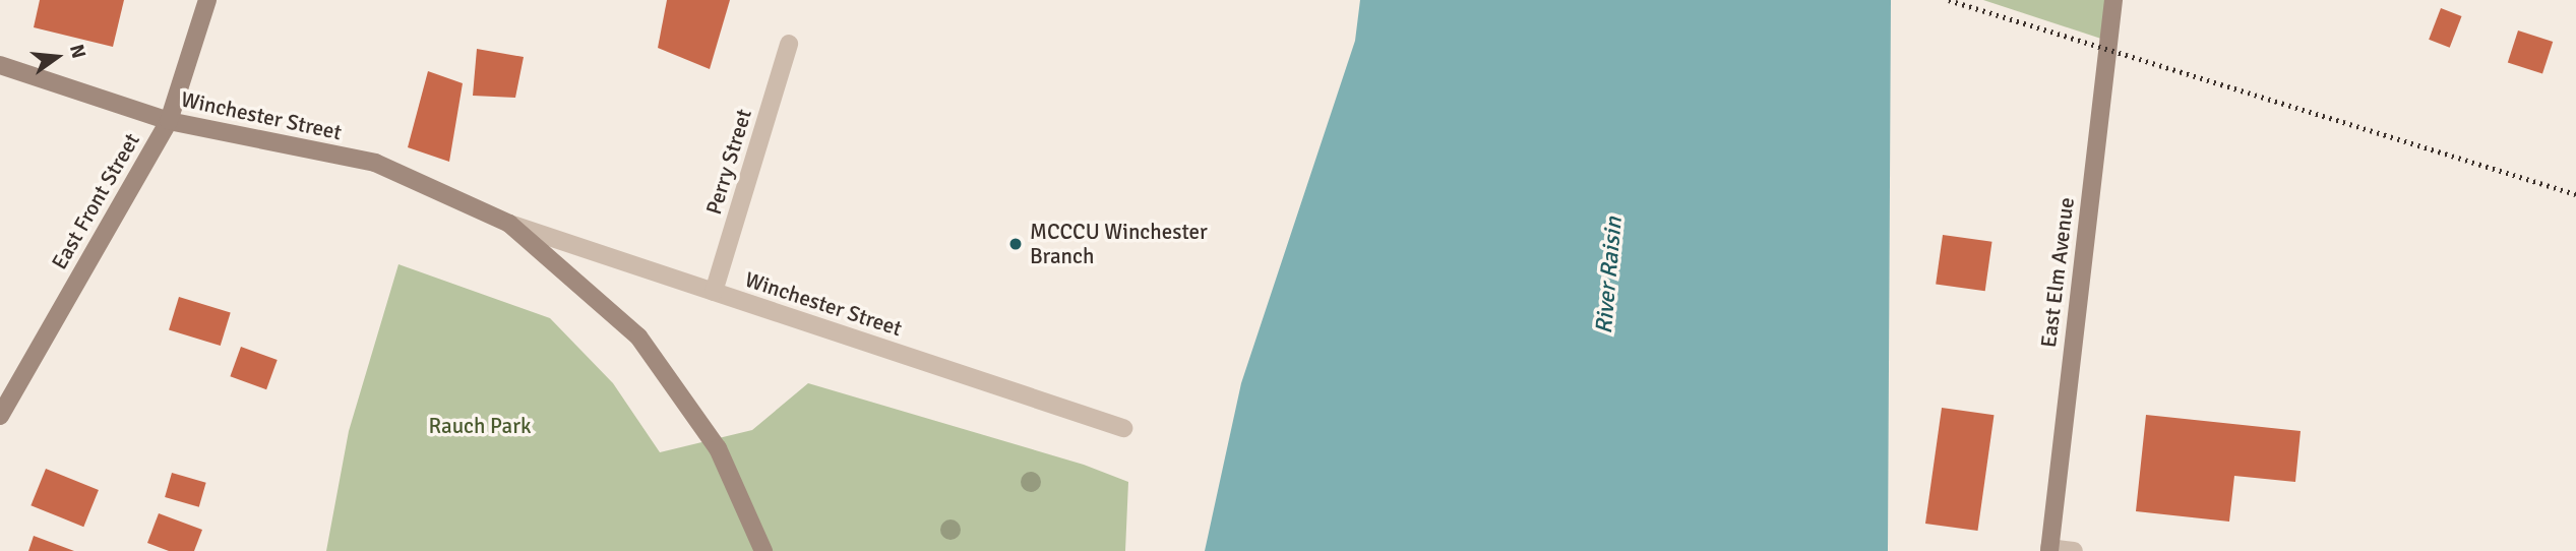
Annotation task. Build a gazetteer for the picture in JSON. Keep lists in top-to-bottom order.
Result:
{
  "streets": {
    "street": [
      "Winchester Street",
      "Perry Street",
      "East Front Street",
      "East Elm Avenue"
    ]
  },
  "crossings": [
    ["Winchester Street", "Perry Street"],
    ["Winchester Street", "East Front Street"]
  ],
  "water": ["River Raisin"],
  "parks": ["Rauch Park"],
  "places": ["MCCCU Winchester Branch"],
  "north": "right"
}
